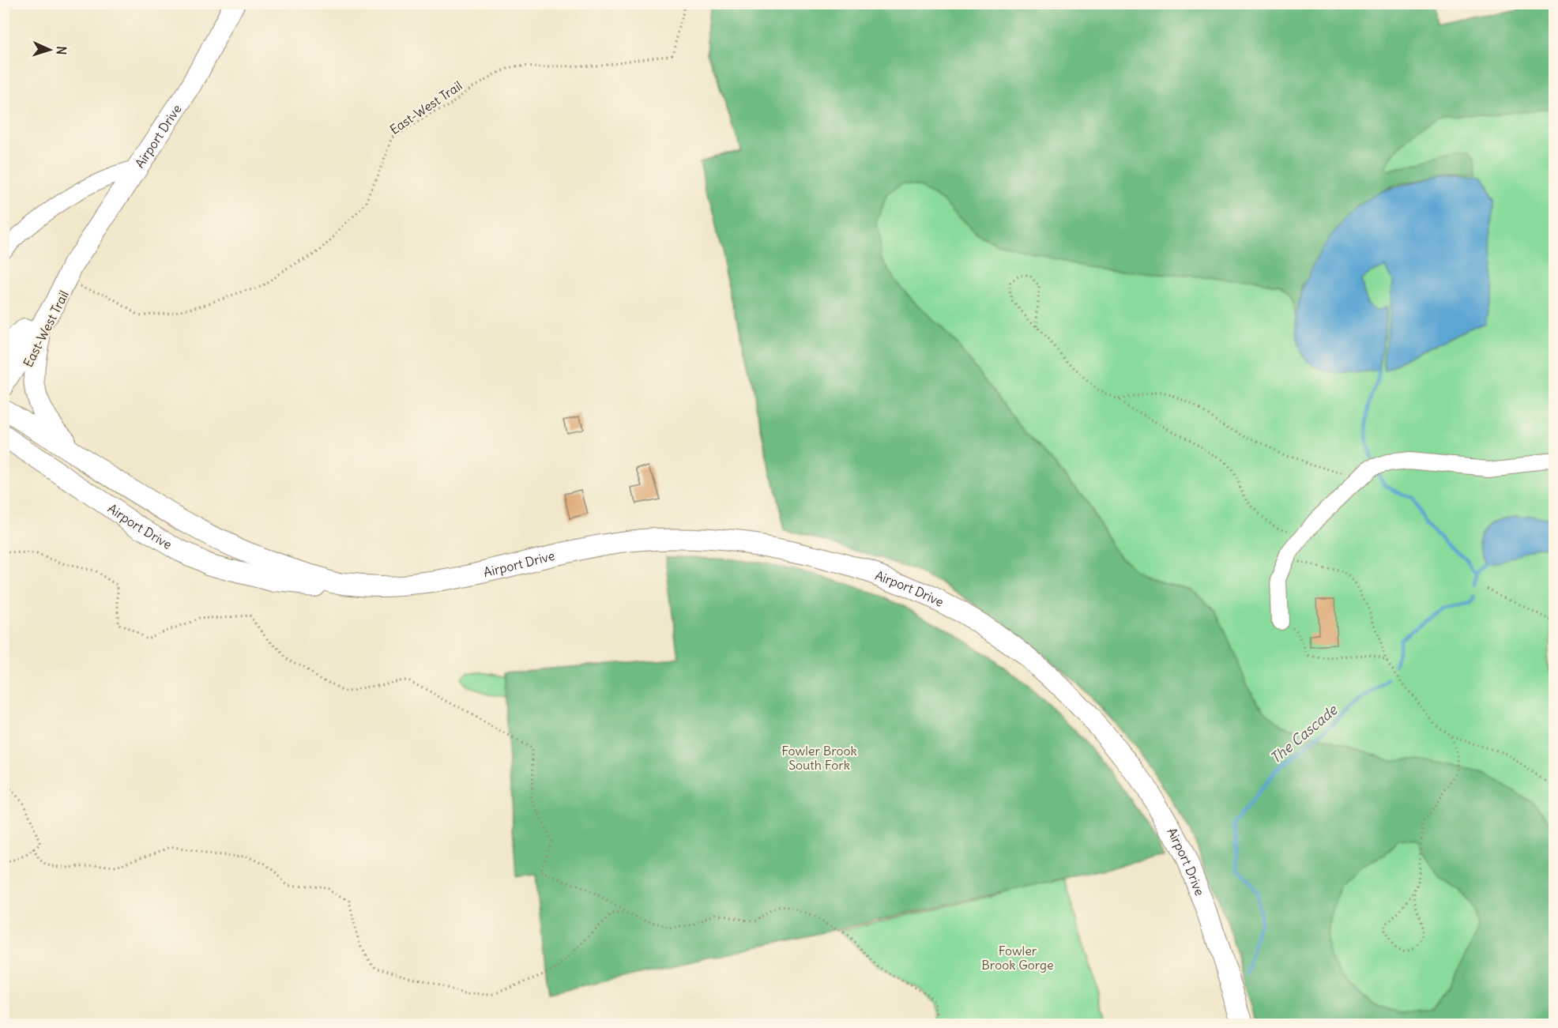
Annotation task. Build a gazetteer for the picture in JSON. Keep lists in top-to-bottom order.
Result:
{
  "streets": {
    "main road": ["Airport Drive"],
    "path": ["East-West Trail"]
  },
  "water": ["The Cascade"],
  "parks": ["Fowler Brook South Fork", "Fowler Brook Gorge"],
  "north": "right"
}
